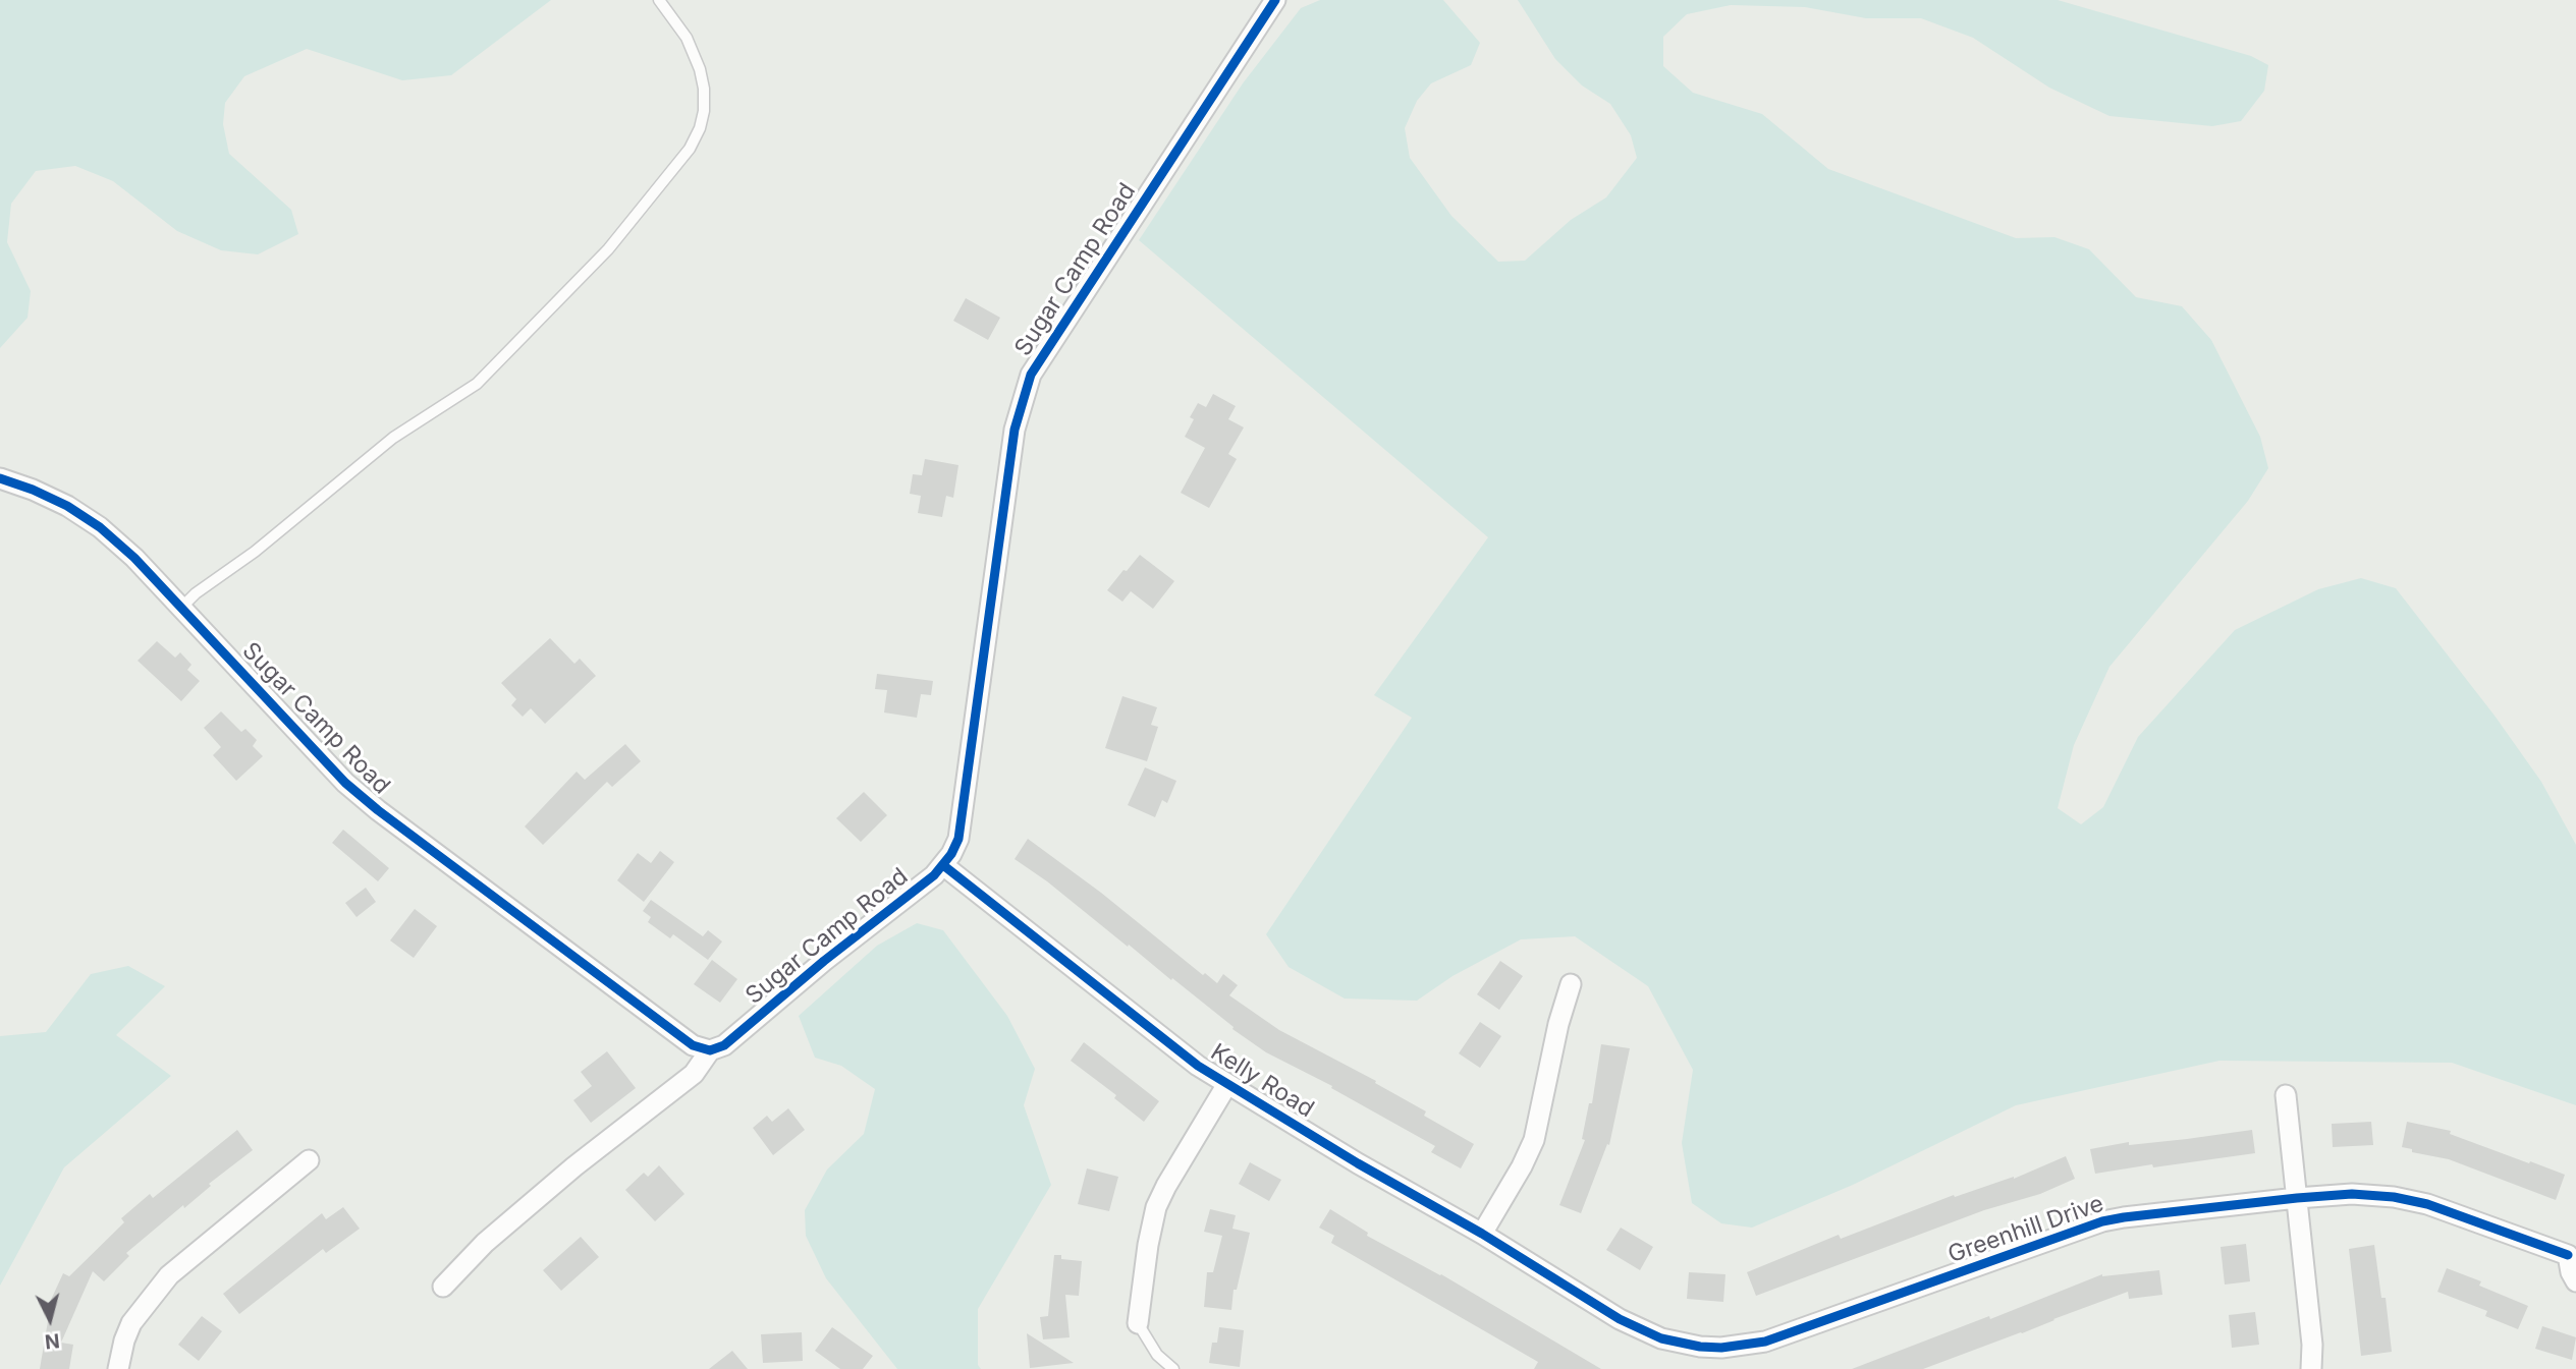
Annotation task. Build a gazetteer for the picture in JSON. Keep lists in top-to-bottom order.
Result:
{
  "streets": {
    "street": ["Sugar Camp Road", "Kelly Road", "Greenhill Drive"]
  },
  "crossings": [
    ["Sugar Camp Road", "Kelly Road"],
    ["Kelly Road", "Greenhill Drive"]
  ],
  "north": "bottom"
}
